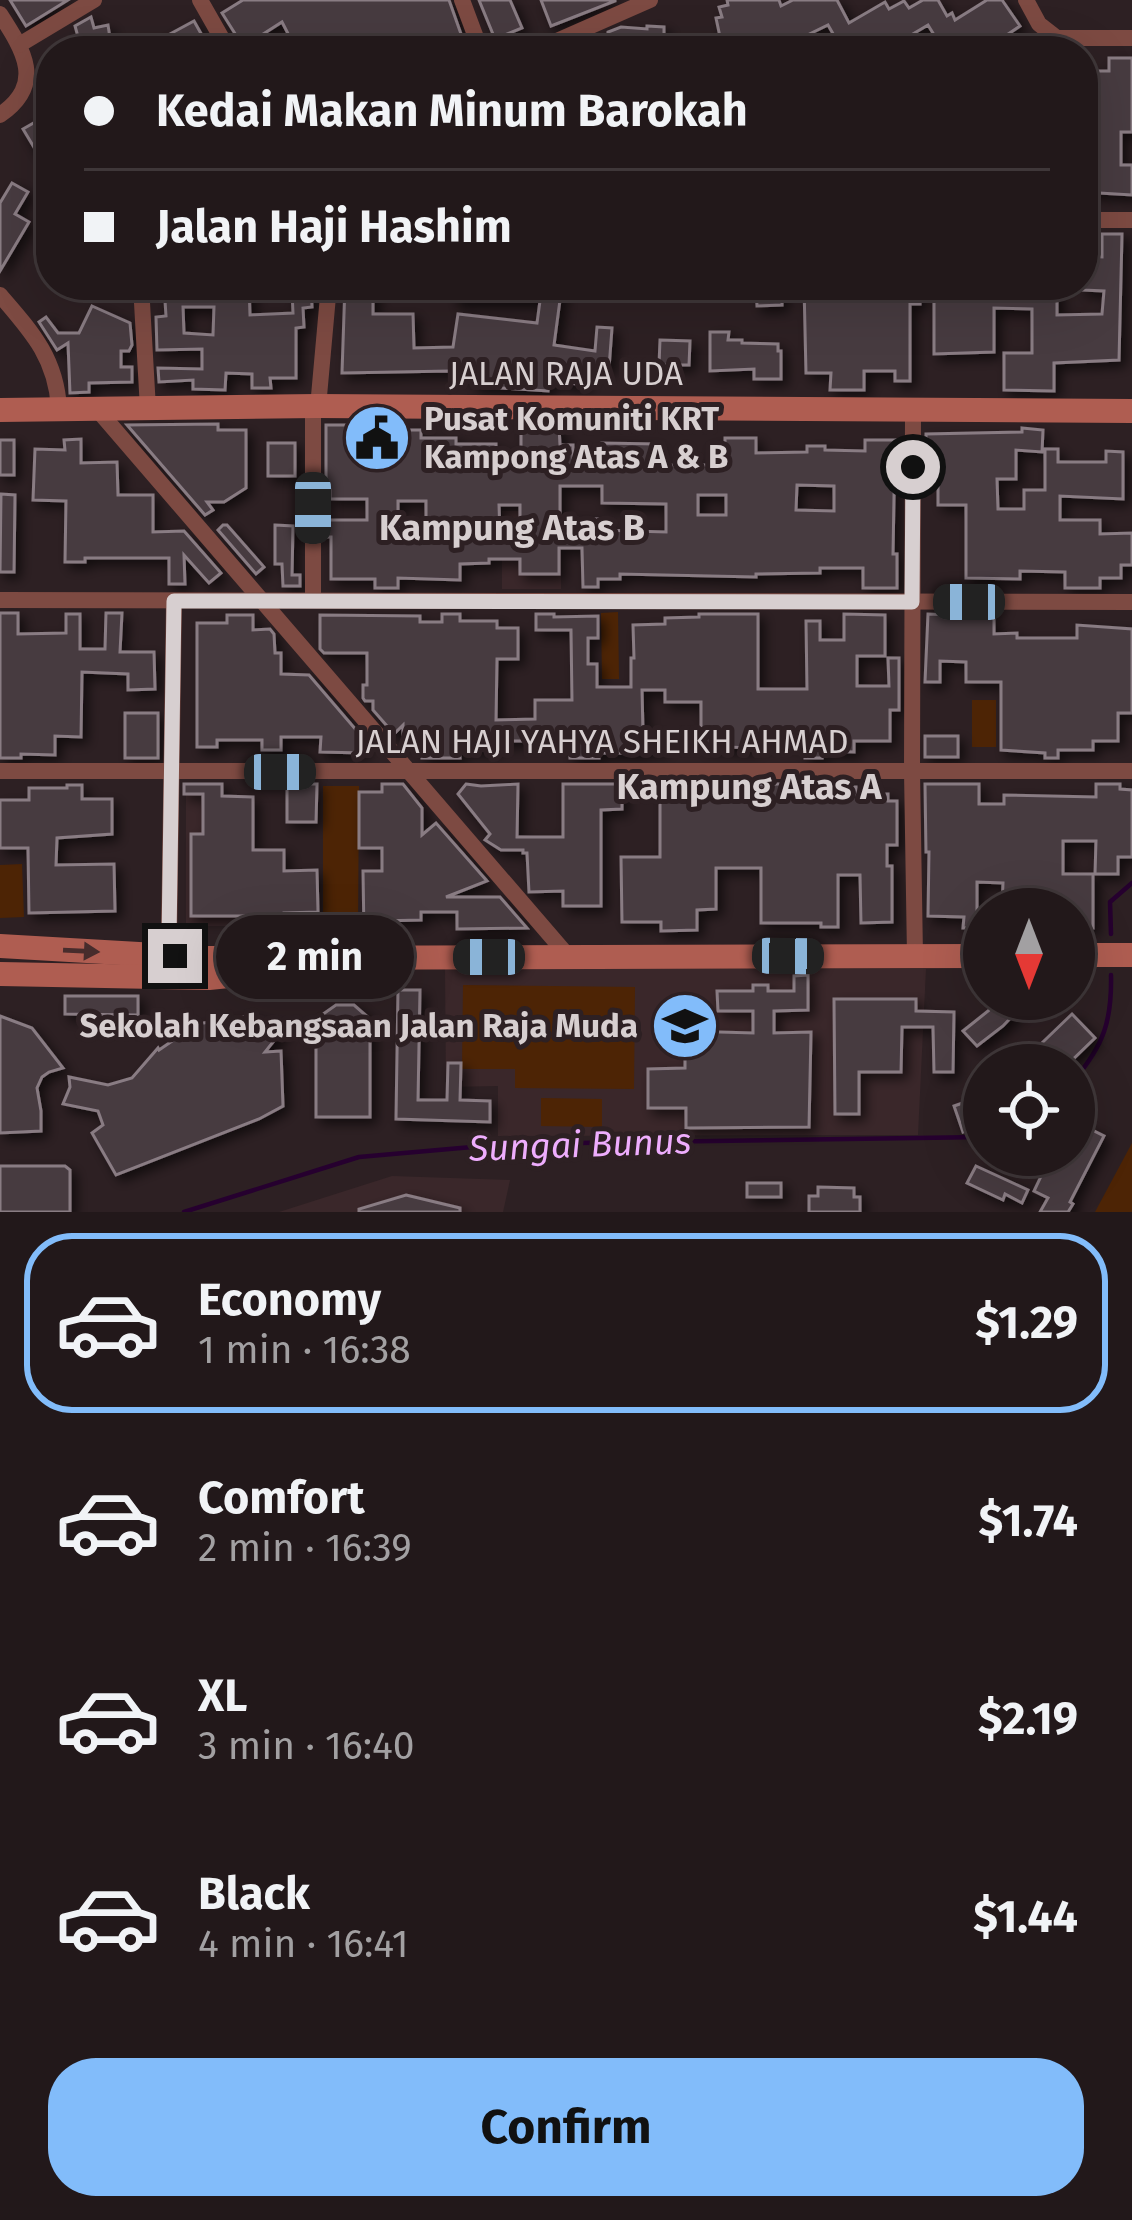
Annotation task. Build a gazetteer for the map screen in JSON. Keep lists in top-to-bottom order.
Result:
{
  "streets": {
    "main road": ["JALAN RAJA UDA"],
    "street": ["JALAN HAJI YAHYA SHEIKH AHMAD"]
  },
  "districts": ["Kampung Atas B", "Kampung Atas A"],
  "water": ["Sungai Bunus"],
  "places": {
    "public building": ["Pusat Komuniti KRT Kampong Atas A & B"],
    "school or university": ["Sekolah Kebangsaan Jalan Raja Muda"]
  },
  "north": "bottom",
  "page": {
    "banner": ["Kedai Makan Minum Barokah", "Jalan Haji Hashim"],
    "bubble": "2 min",
    "list": [
      {
        "name": "Economy",
        "note": "1 min · 16:38",
        "value": "$1.29"
      },
      {
        "name": "Comfort",
        "note": "2 min · 16:39",
        "value": "$1.74"
      },
      {
        "name": "XL",
        "note": "3 min · 16:40",
        "value": "$2.19"
      },
      {
        "name": "Black",
        "note": "4 min · 16:41",
        "value": "$1.44"
      }
    ],
    "buttons": "Confirm"
  }
}
